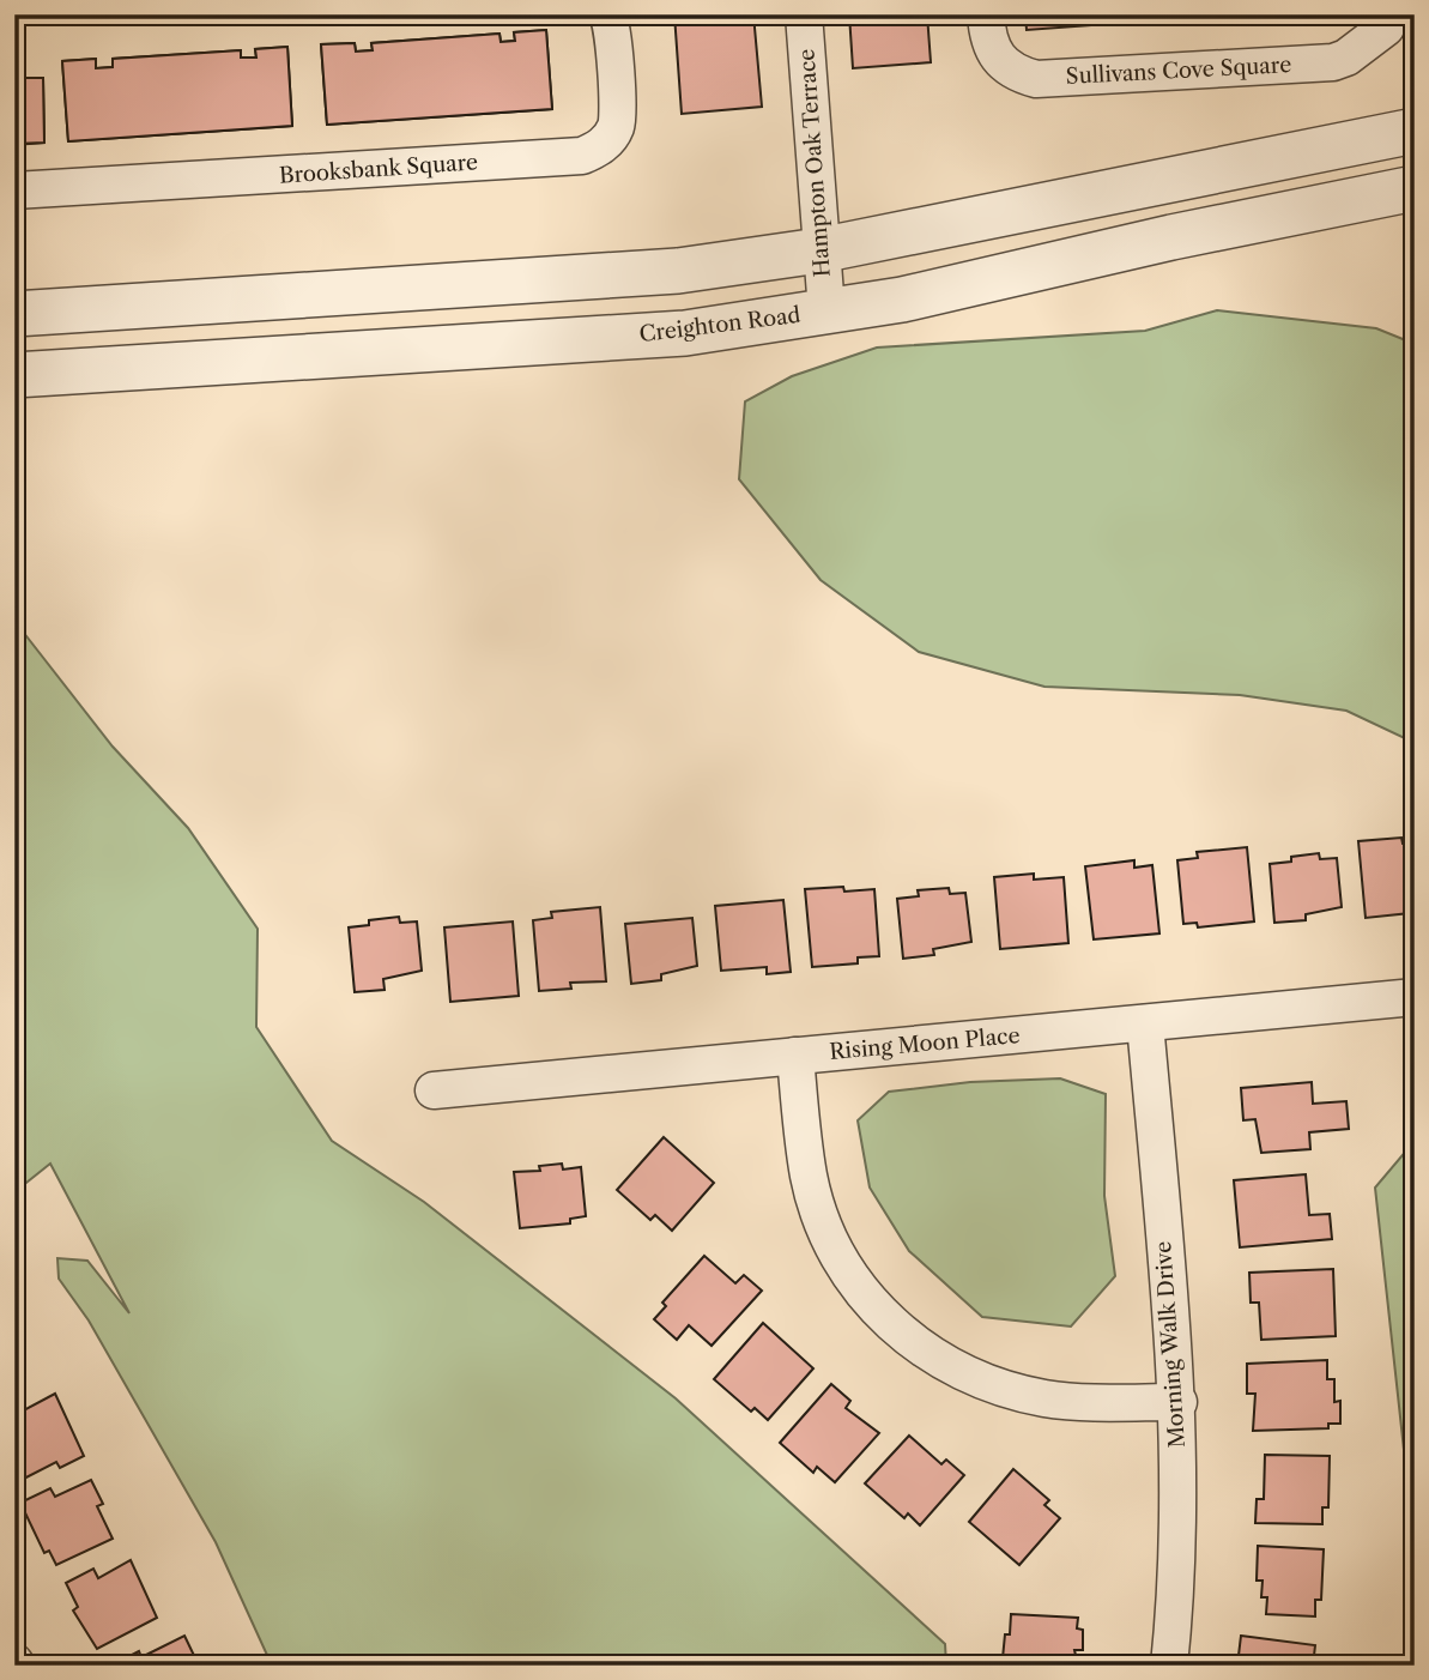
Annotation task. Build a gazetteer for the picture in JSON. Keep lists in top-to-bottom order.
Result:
{
  "streets": {
    "street": [
      "Sullivans Cove Square",
      "Hampton Oak Terrace",
      "Brooksbank Square",
      "Creighton Road",
      "Rising Moon Place",
      "Morning Walk Drive"
    ]
  },
  "crossings": [
    ["Hampton Oak Terrace", "Creighton Road"],
    ["Rising Moon Place", "Morning Walk Drive"]
  ]
}
